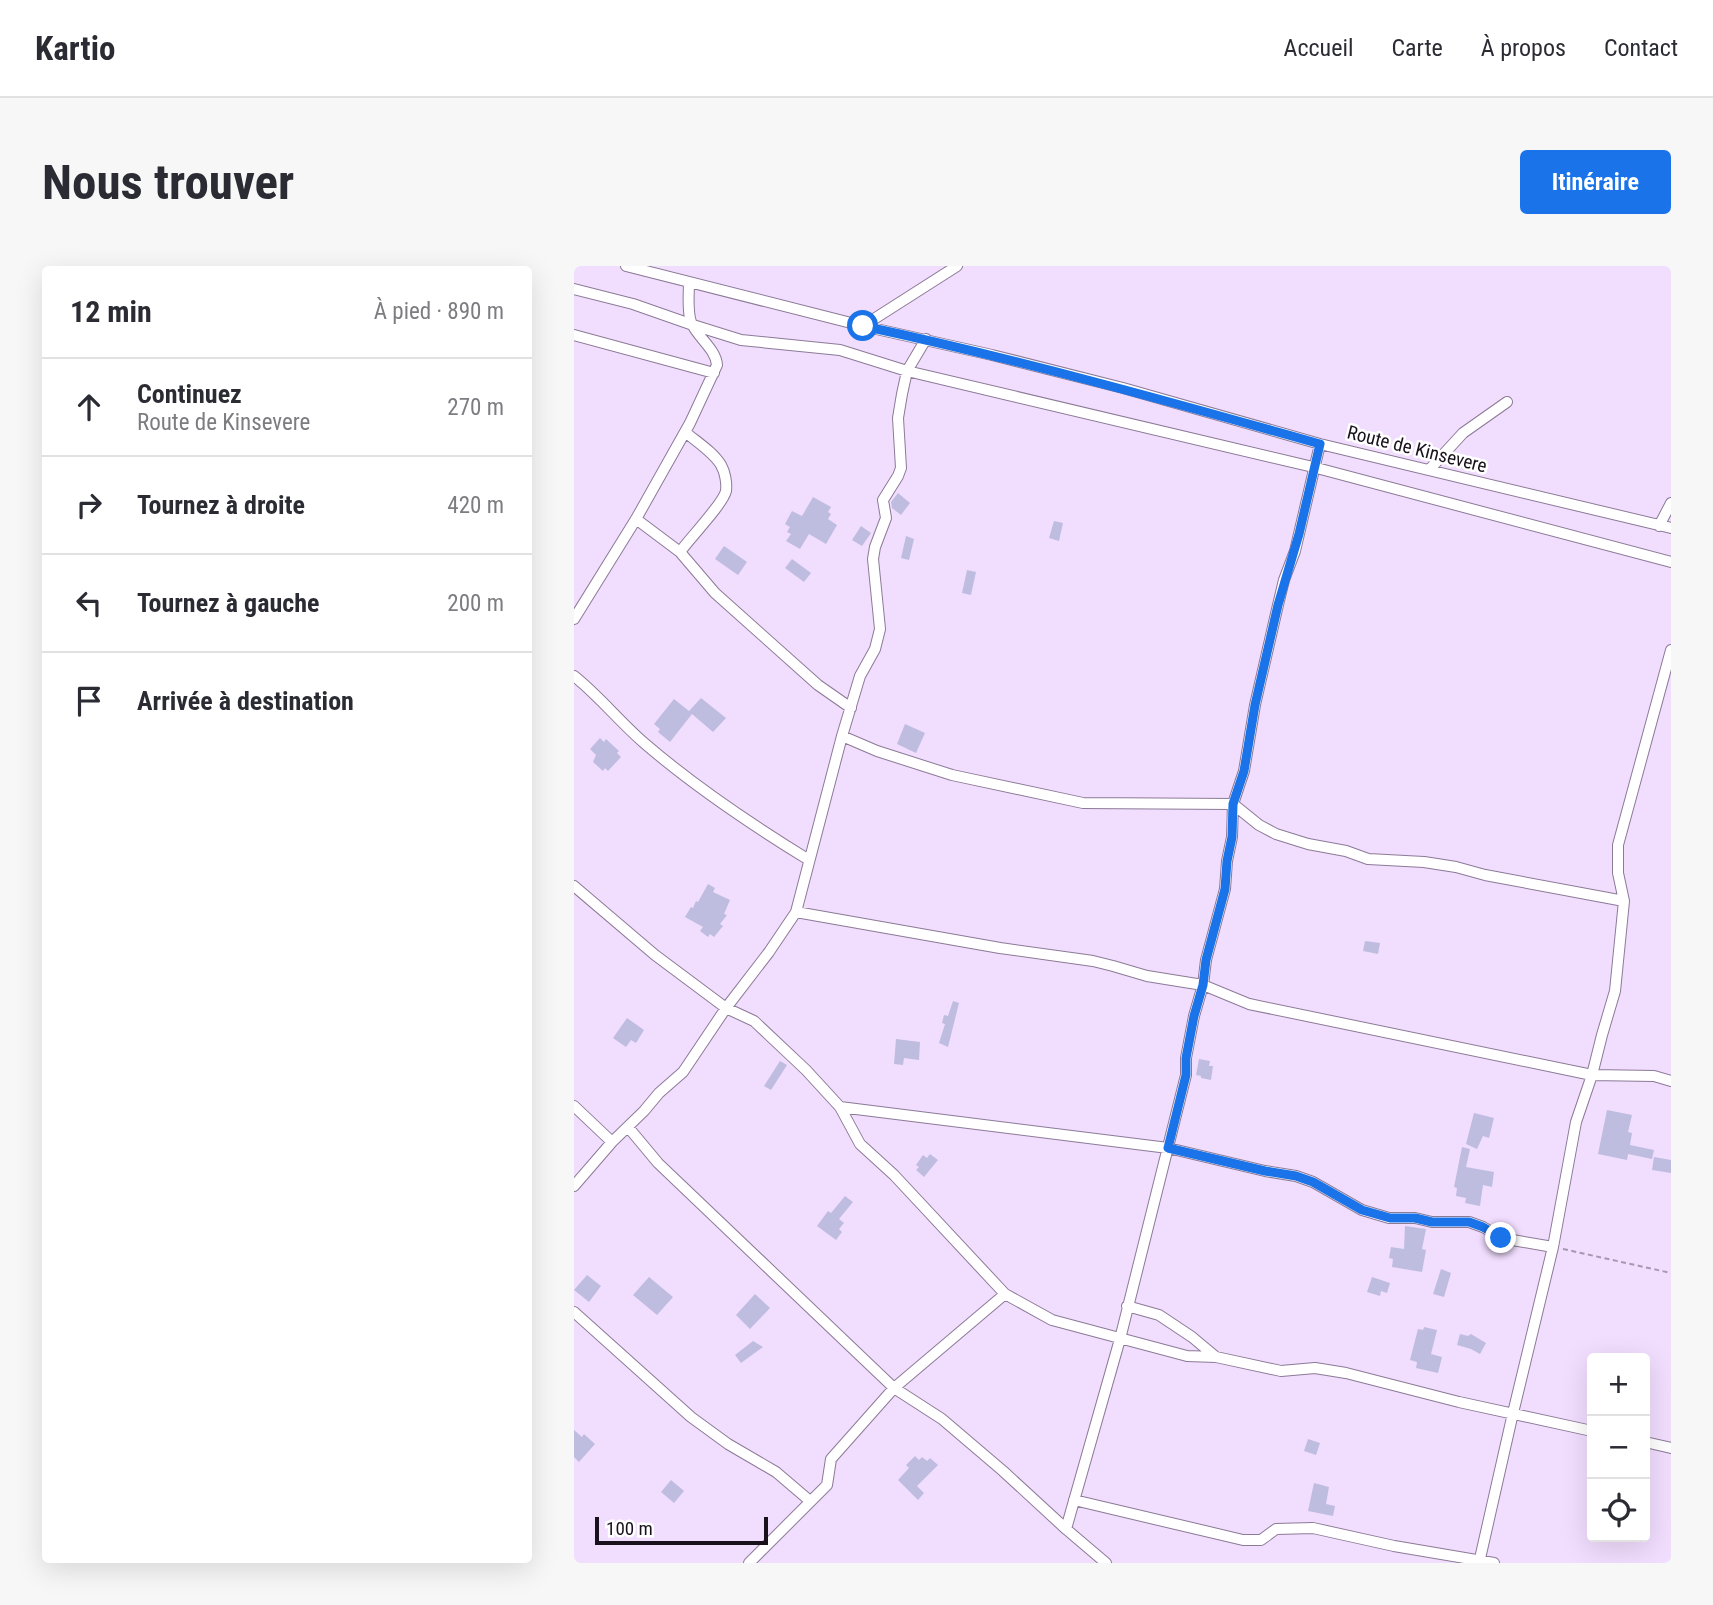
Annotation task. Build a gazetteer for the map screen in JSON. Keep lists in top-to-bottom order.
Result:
{
  "streets": {
    "street": ["Route de Kinsevere"]
  },
  "scale_bar": "100 m",
  "page": {
    "header": "Kartio",
    "nav": [
      "Accueil",
      "Carte",
      "À propos",
      "Contact"
    ],
    "buttons": "Itinéraire",
    "title": "Nous trouver",
    "heading": ["12 min", "À pied · 890 m"],
    "list": [
      ["Continuez", "Route de Kinsevere", "270 m"],
      ["Tournez à droite", "420 m"],
      ["Tournez à gauche", "200 m"],
      "Arrivée à destination"
    ],
    "map_buttons": ["+", "−"],
    "scale": "100 m"
  }
}
